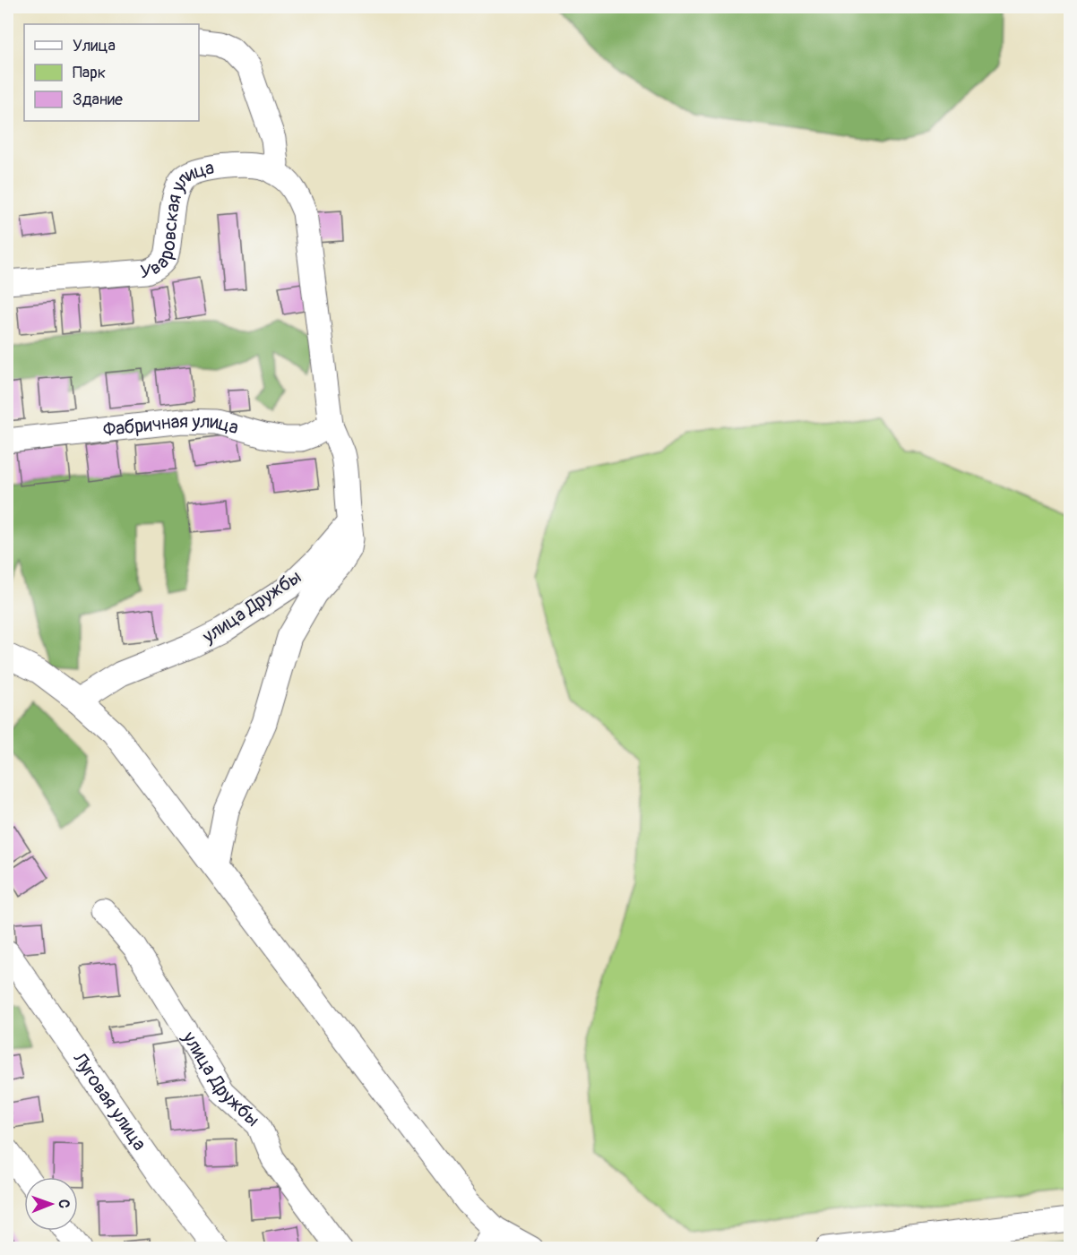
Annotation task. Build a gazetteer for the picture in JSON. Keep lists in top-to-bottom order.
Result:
{
  "streets": {
    "street": [
      "Уваровская улица",
      "Фабричная улица",
      "улица Дружбы",
      "Луговая улица"
    ]
  },
  "crossings": [
    ["Уваровская улица", "Фабричная улица"]
  ],
  "legend": ["Улица", "Парк", "Здание"],
  "north": "right"
}
